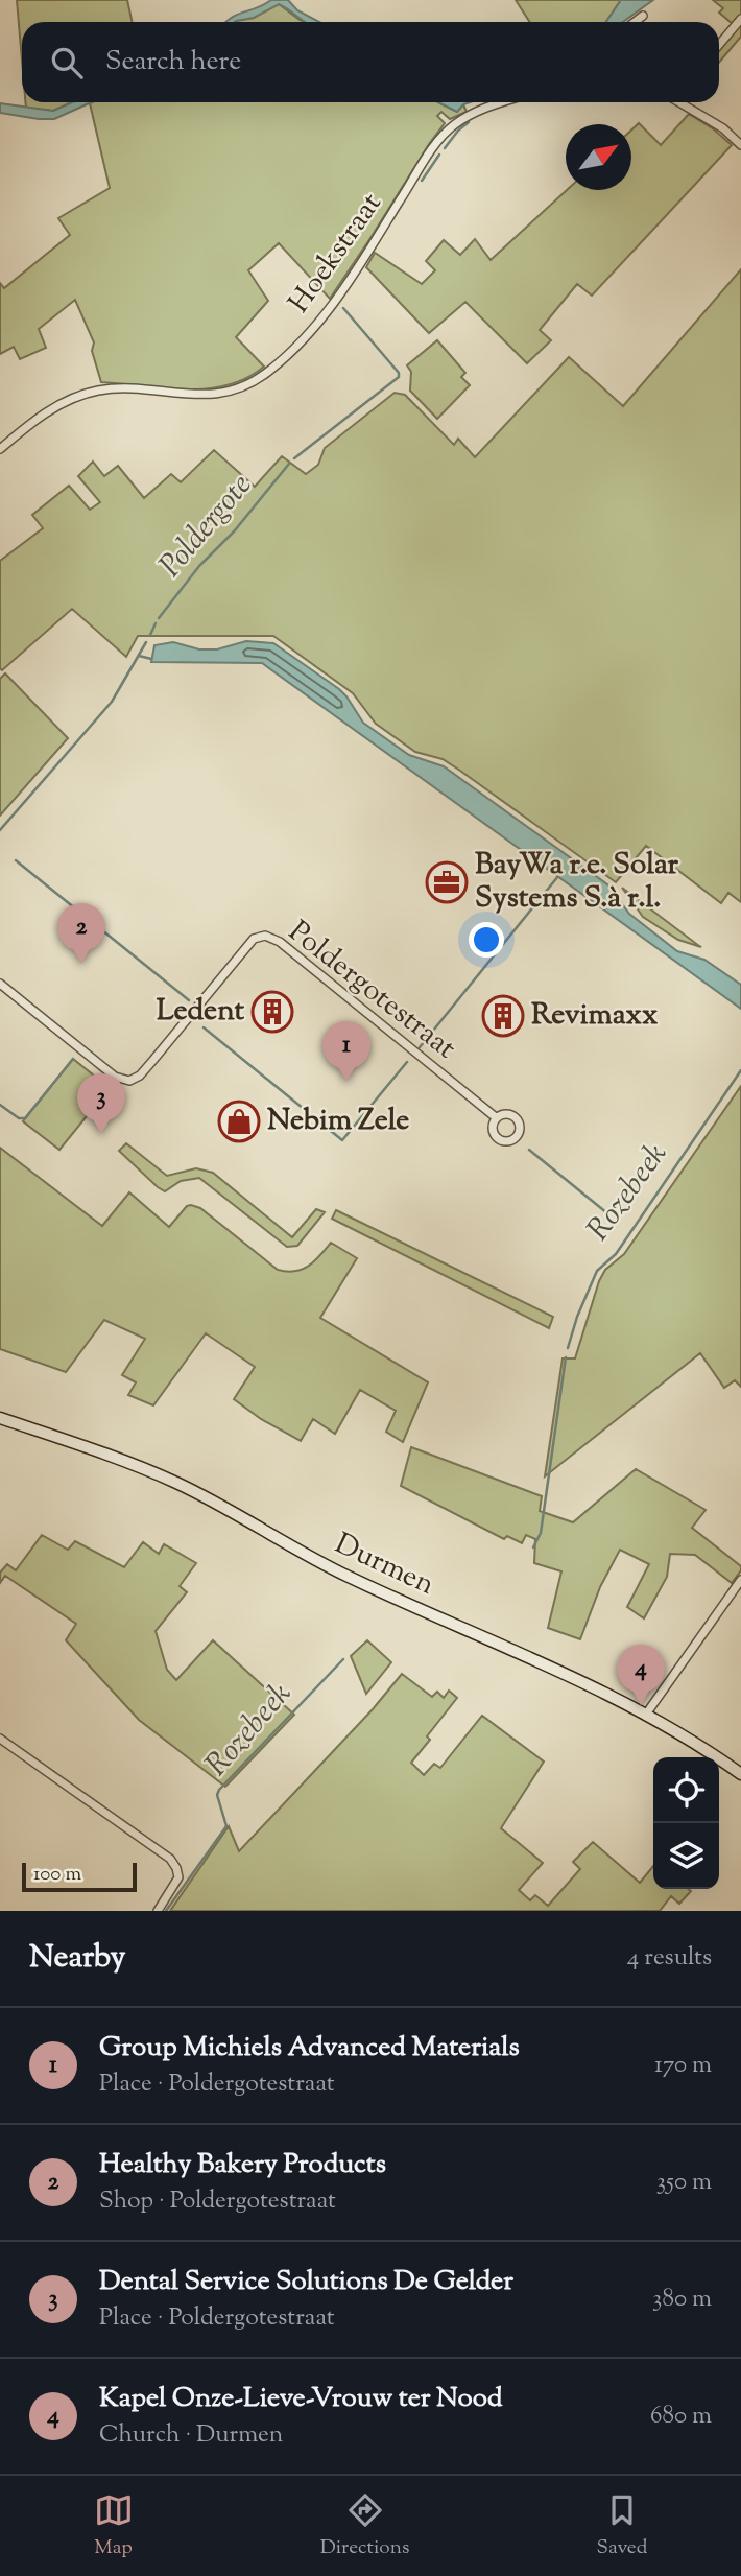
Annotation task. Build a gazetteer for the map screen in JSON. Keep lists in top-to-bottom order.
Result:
{
  "streets": {
    "street": ["Hoekstraat", "Poldergotestraat", "Durmen"]
  },
  "water": ["Poldergote", "Rozebeek"],
  "places": {
    "office": ["BayWa r.e. Solar Systems S.à r.l."],
    "building": ["Ledent", "Revimaxx"],
    "shop": ["Nebim Zele"]
  },
  "scale_bar": "100 m",
  "north": "top right",
  "page": {
    "search": "Search here",
    "pins": [
      "2",
      "1",
      "3",
      "4"
    ],
    "scale": "100 m",
    "heading": ["Nearby", "4 results"],
    "list": [
      {
        "mark": "1",
        "name": "Group Michiels Advanced Materials",
        "note": "Place · Poldergotestraat",
        "value": "170 m"
      },
      {
        "mark": "2",
        "name": "Healthy Bakery Products",
        "note": "Shop · Poldergotestraat",
        "value": "350 m"
      },
      {
        "mark": "3",
        "name": "Dental Service Solutions De Gelder",
        "note": "Place · Poldergotestraat",
        "value": "380 m"
      },
      {
        "mark": "4",
        "name": "Kapel Onze-Lieve-Vrouw ter Nood",
        "note": "Church · Durmen",
        "value": "680 m"
      }
    ],
    "nav": ["Map", "Directions", "Saved"]
  }
}
